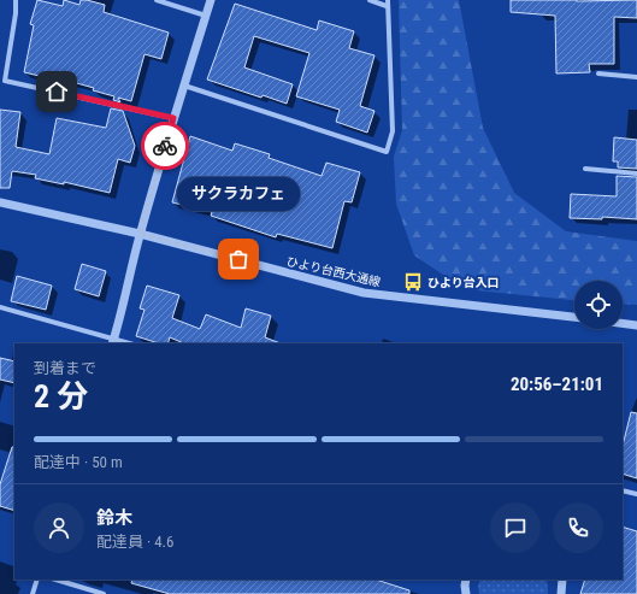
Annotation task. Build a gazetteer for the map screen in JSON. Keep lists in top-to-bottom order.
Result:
{
  "streets": {
    "street": ["ひより台西大通線"]
  },
  "places": {
    "other": ["サクラカフェ"],
    "bus stop": ["ひより台入口"]
  },
  "page": {
    "bubble": "サクラカフェ",
    "heading": ["2 分", "到着まで", "20:56–21:01"],
    "panel": ["鈴木", "配達員 · 4.6"],
    "bar": "配達中 · 50 m"
  }
}
